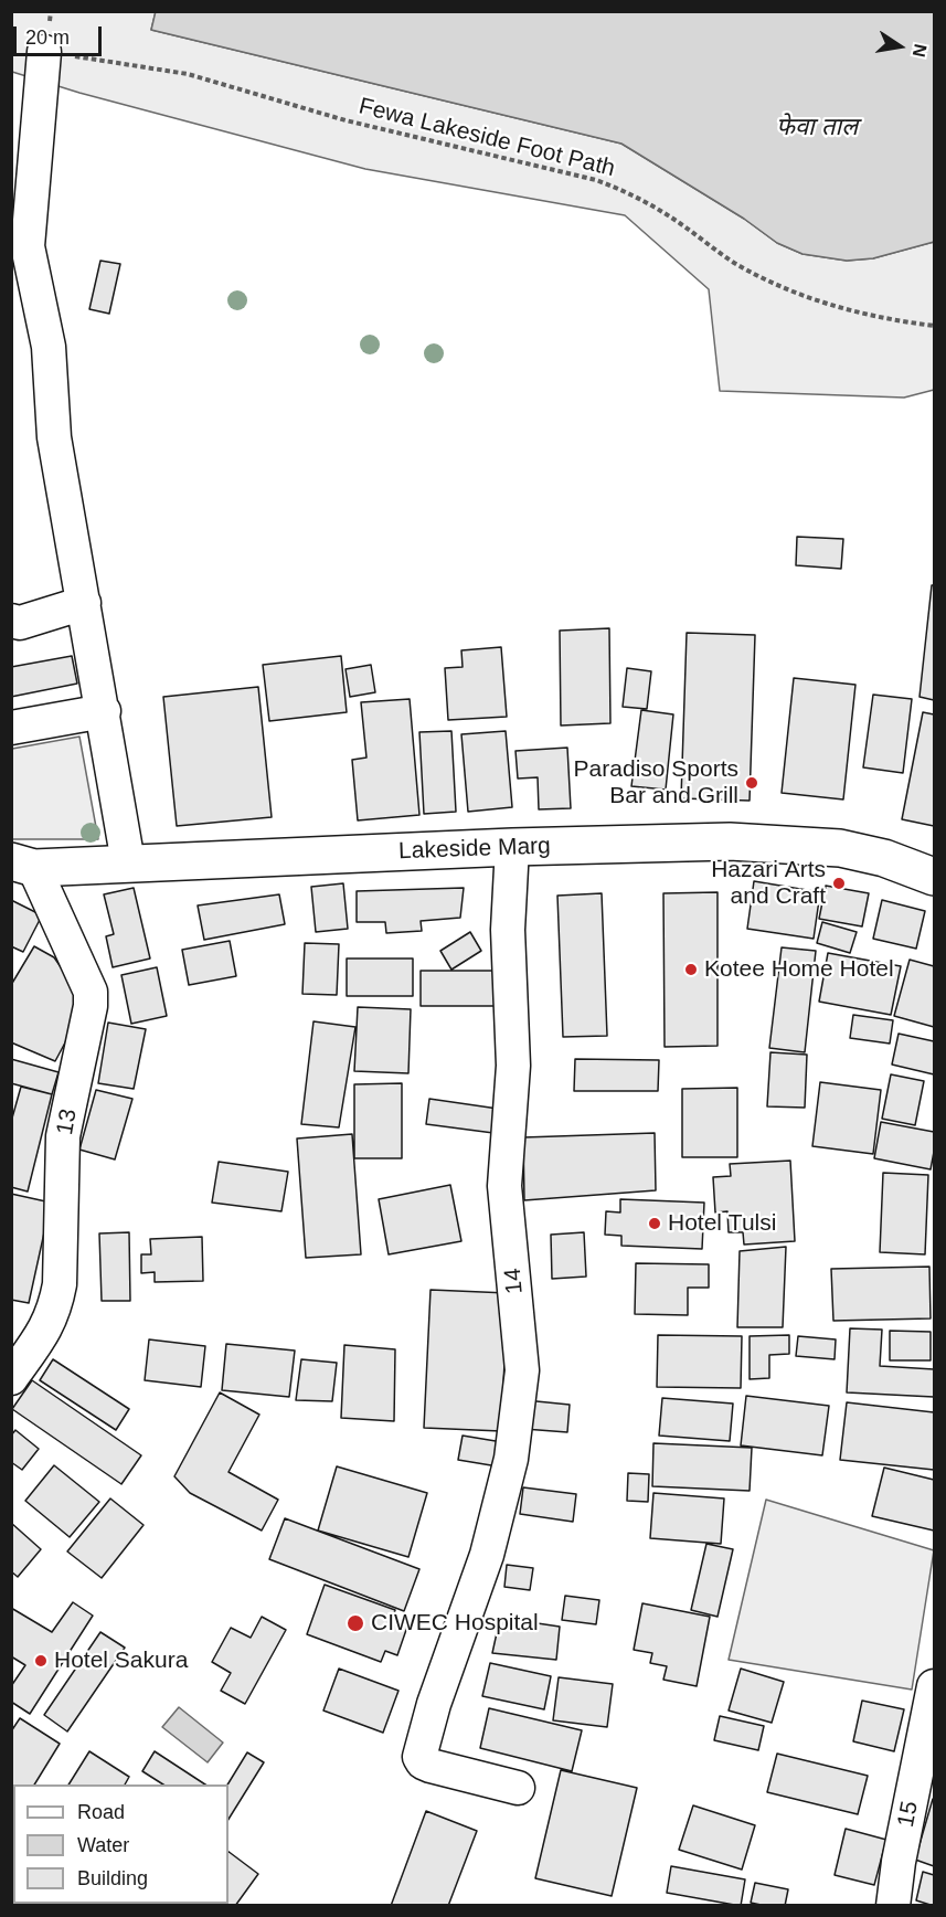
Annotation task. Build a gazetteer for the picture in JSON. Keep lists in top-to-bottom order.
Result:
{
  "streets": {
    "main road": ["Lakeside Marg"],
    "street": ["13", "14", "15"],
    "path": ["Fewa Lakeside Foot Path"]
  },
  "crossings": [
    ["Lakeside Marg", "13"],
    ["Lakeside Marg", "14"]
  ],
  "water": ["फेवा ताल"],
  "places": [
    "Paradiso Sports Bar and Grill",
    "Hazari Arts and Craft",
    "Kotee Home Hotel",
    "Hotel Tulsi",
    "CIWEC Hospital",
    "Hotel Sakura"
  ],
  "legend": ["Road", "Water", "Building"],
  "scale_bar": "20 m",
  "north": "right"
}
